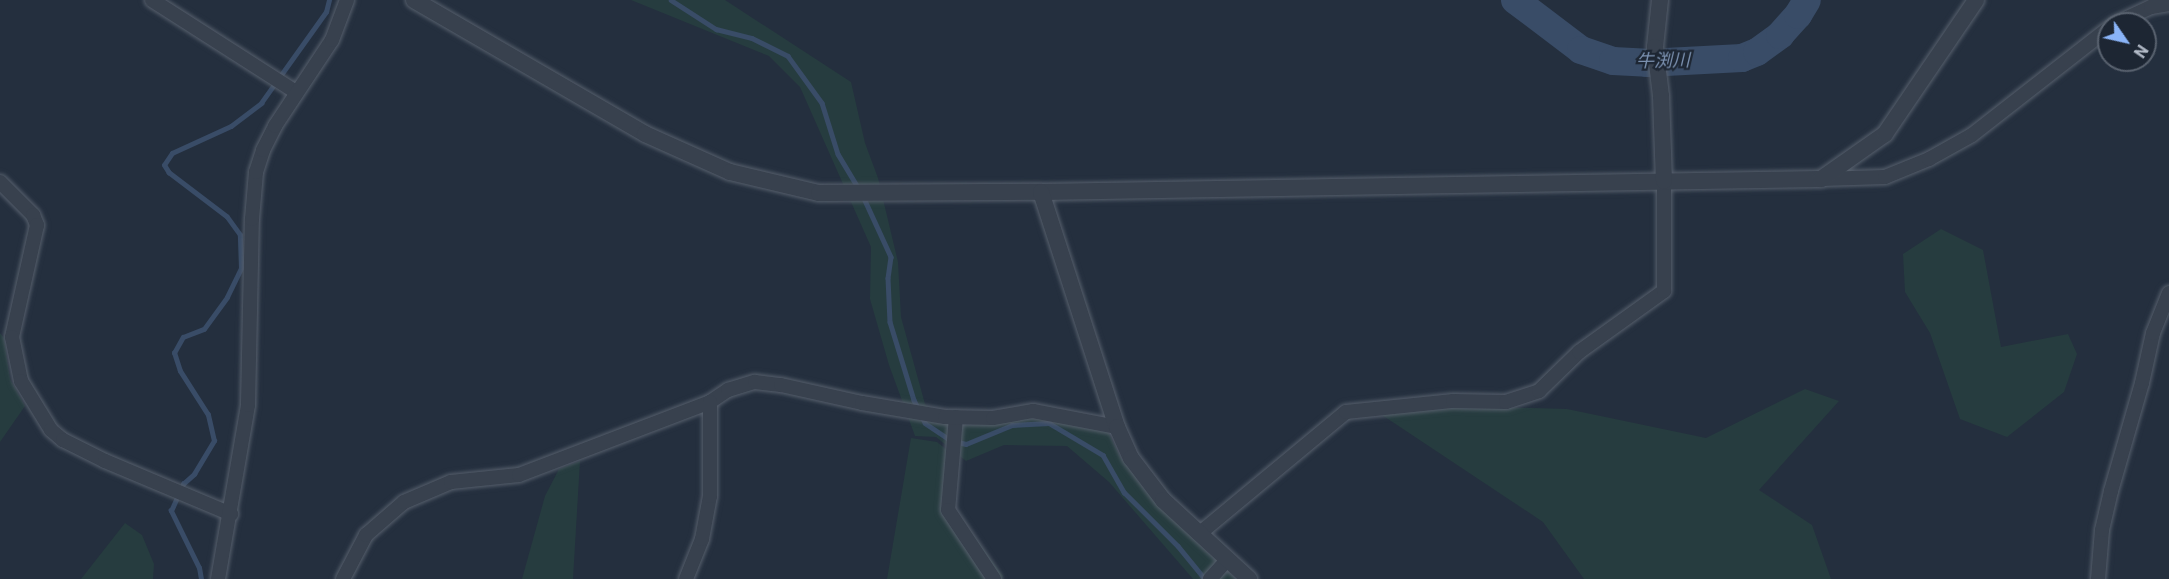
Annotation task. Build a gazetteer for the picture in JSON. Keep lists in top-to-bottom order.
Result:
{
  "water": ["牛渕川"],
  "north": "bottom right"
}
